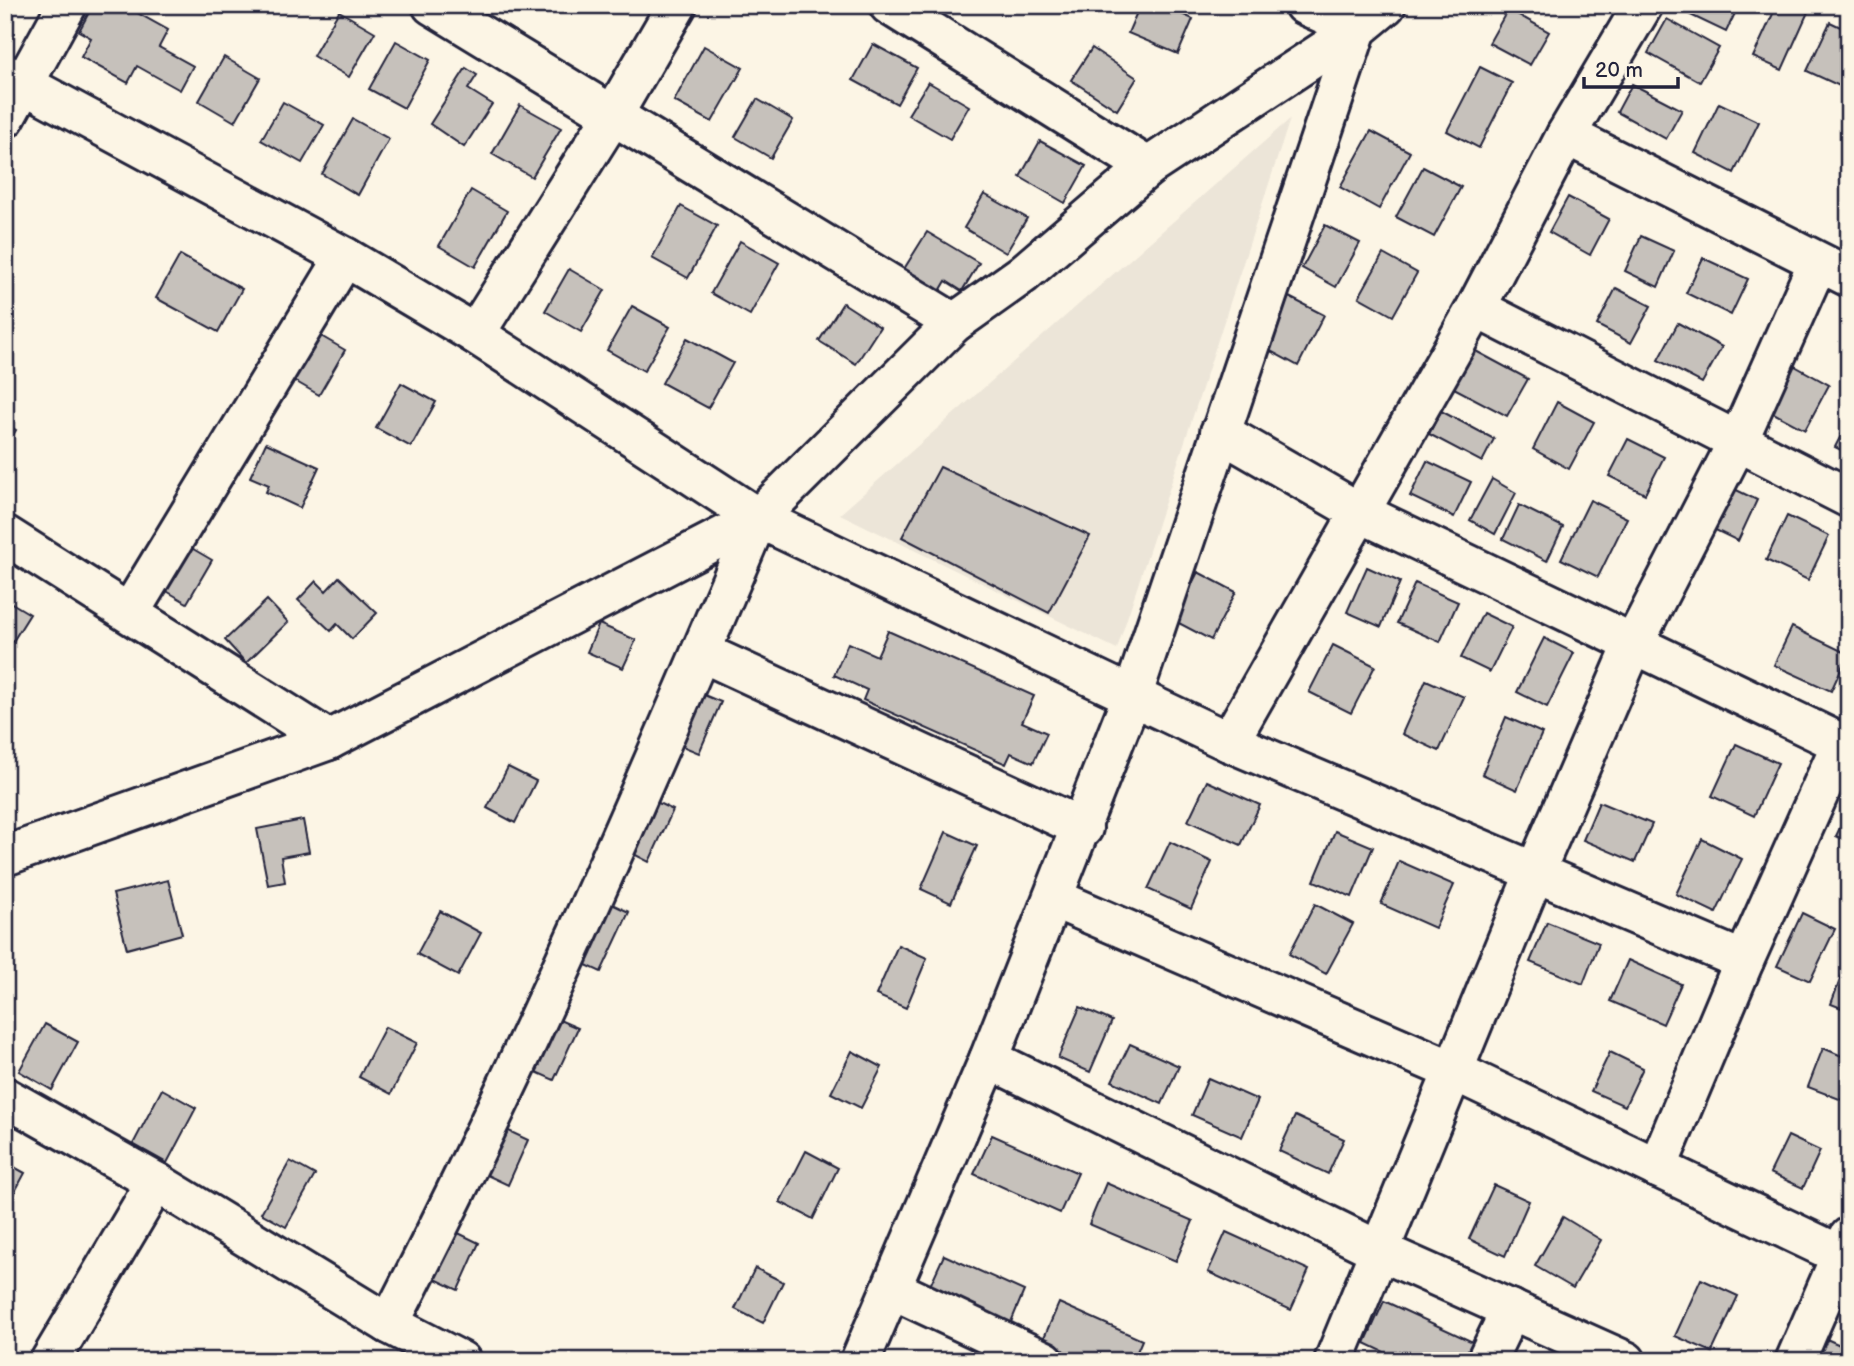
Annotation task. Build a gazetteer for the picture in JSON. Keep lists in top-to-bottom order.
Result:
{
  "scale_bar": "20 m"
}
